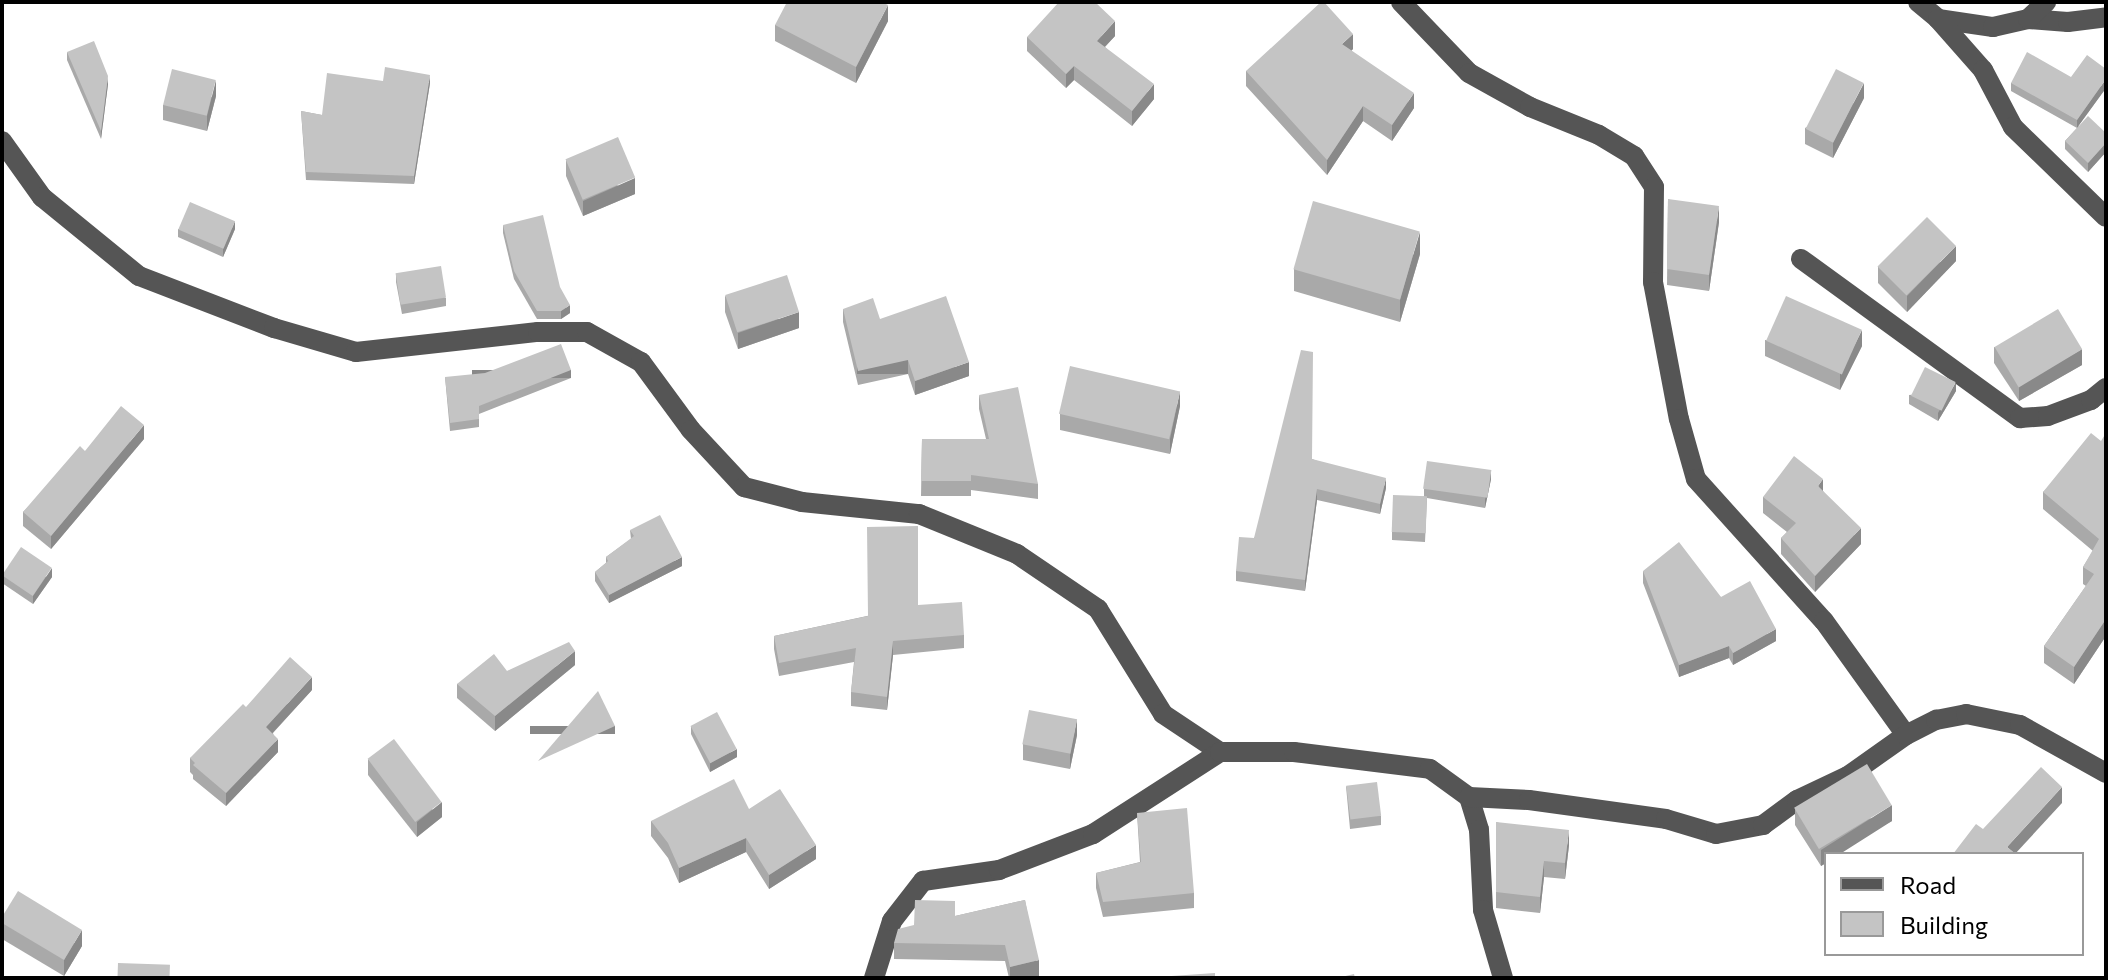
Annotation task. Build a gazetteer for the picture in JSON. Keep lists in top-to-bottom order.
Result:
{
  "legend": ["Road", "Building"]
}
